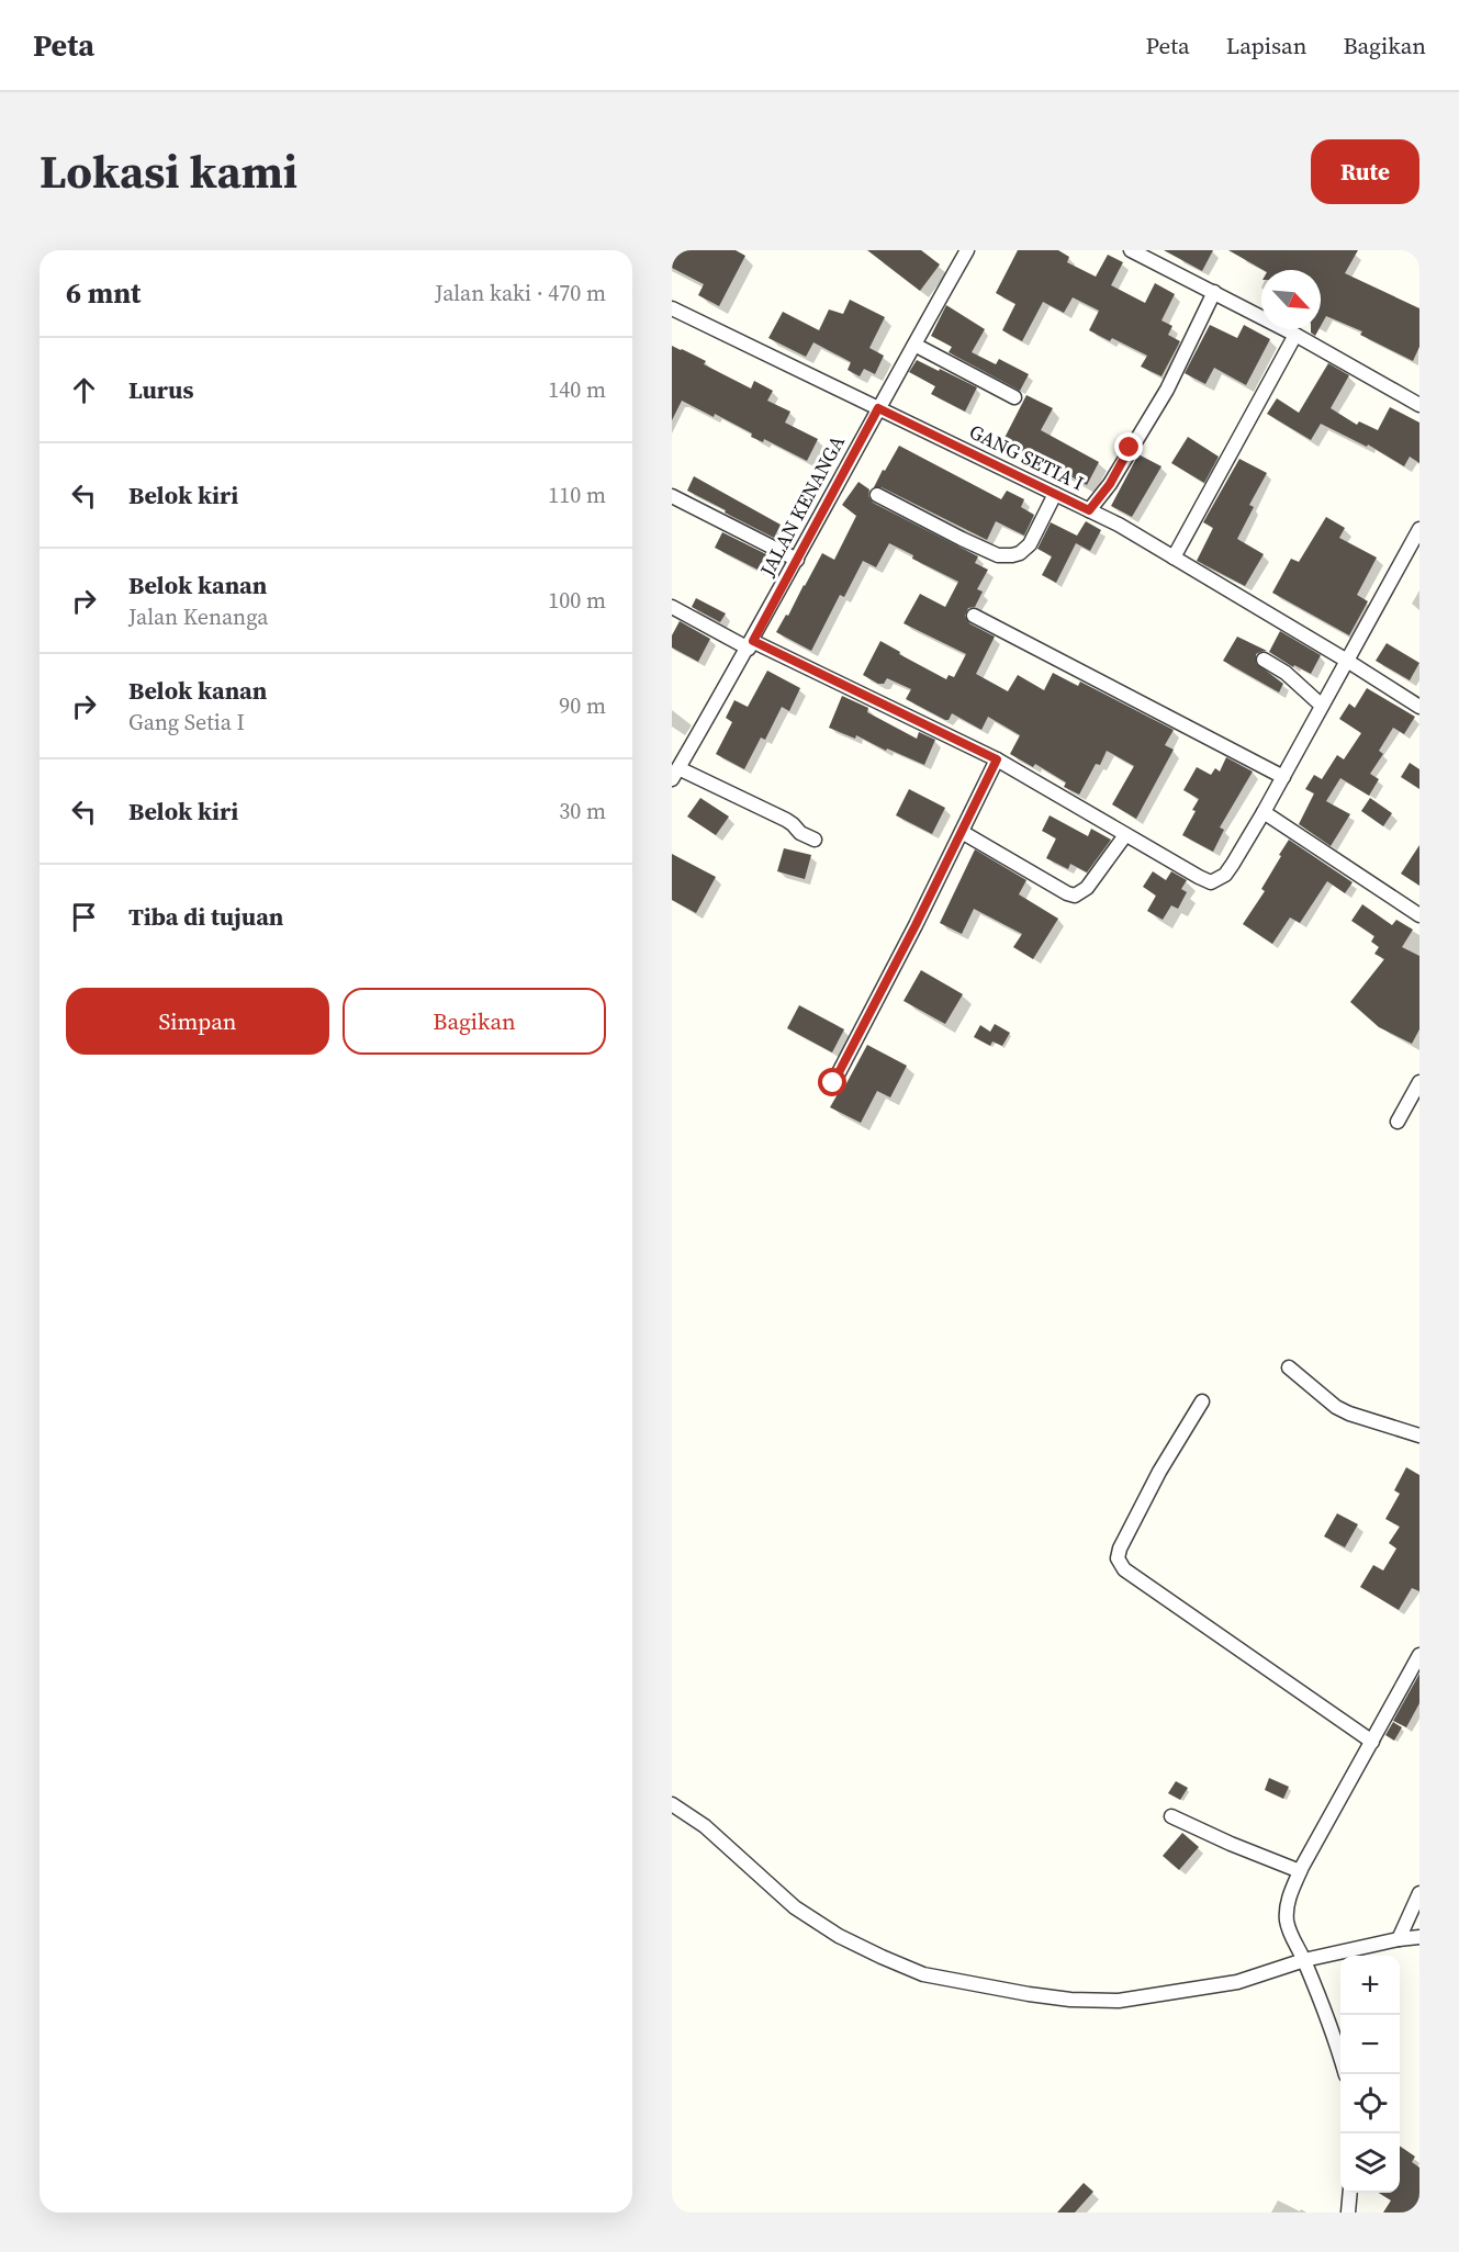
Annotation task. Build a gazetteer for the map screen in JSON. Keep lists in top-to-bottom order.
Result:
{
  "streets": {
    "street": ["GANG SETIA I", "JALAN KENANGA"]
  },
  "crossings": [
    ["GANG SETIA I", "JALAN KENANGA"]
  ],
  "north": "bottom right",
  "page": {
    "header": "Peta",
    "nav": ["Peta", "Lapisan", "Bagikan"],
    "title": "Lokasi kami",
    "buttons": [
      "Rute",
      ["Simpan", "Bagikan"]
    ],
    "heading": ["6 mnt", "Jalan kaki · 470 m"],
    "list": [
      ["Lurus", "140 m"],
      ["Belok kiri", "110 m"],
      ["Belok kanan", "Jalan Kenanga", "100 m"],
      ["Belok kanan", "Gang Setia I", "90 m"],
      ["Belok kiri", "30 m"],
      "Tiba di tujuan"
    ],
    "map_buttons": ["+", "−"]
  }
}
